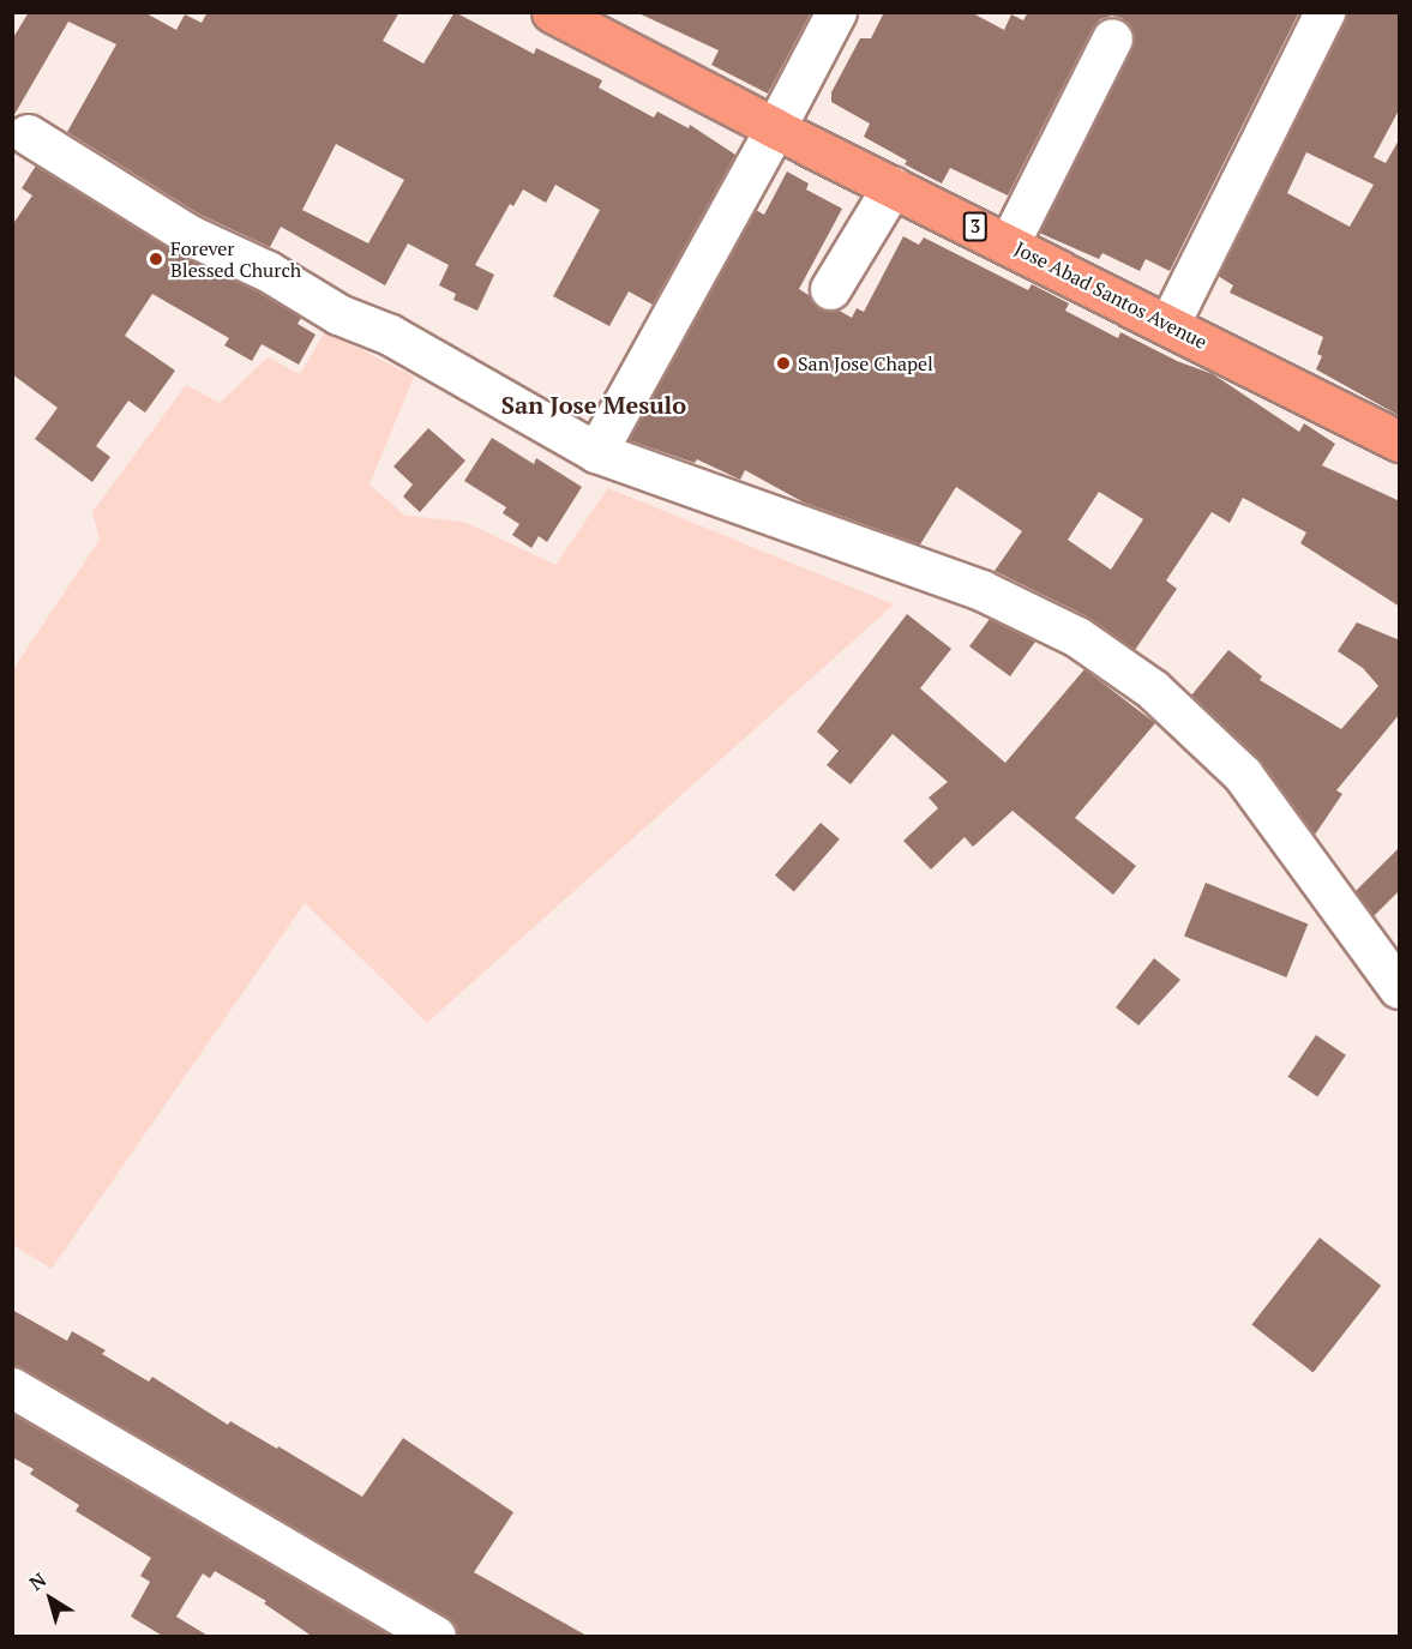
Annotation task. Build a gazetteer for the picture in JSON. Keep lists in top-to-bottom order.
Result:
{
  "streets": {
    "highway": ["3", "Jose Abad Santos Avenue"]
  },
  "districts": ["San Jose Mesulo"],
  "places": ["Forever Blessed Church", "San Jose Chapel"],
  "north": "top left"
}
